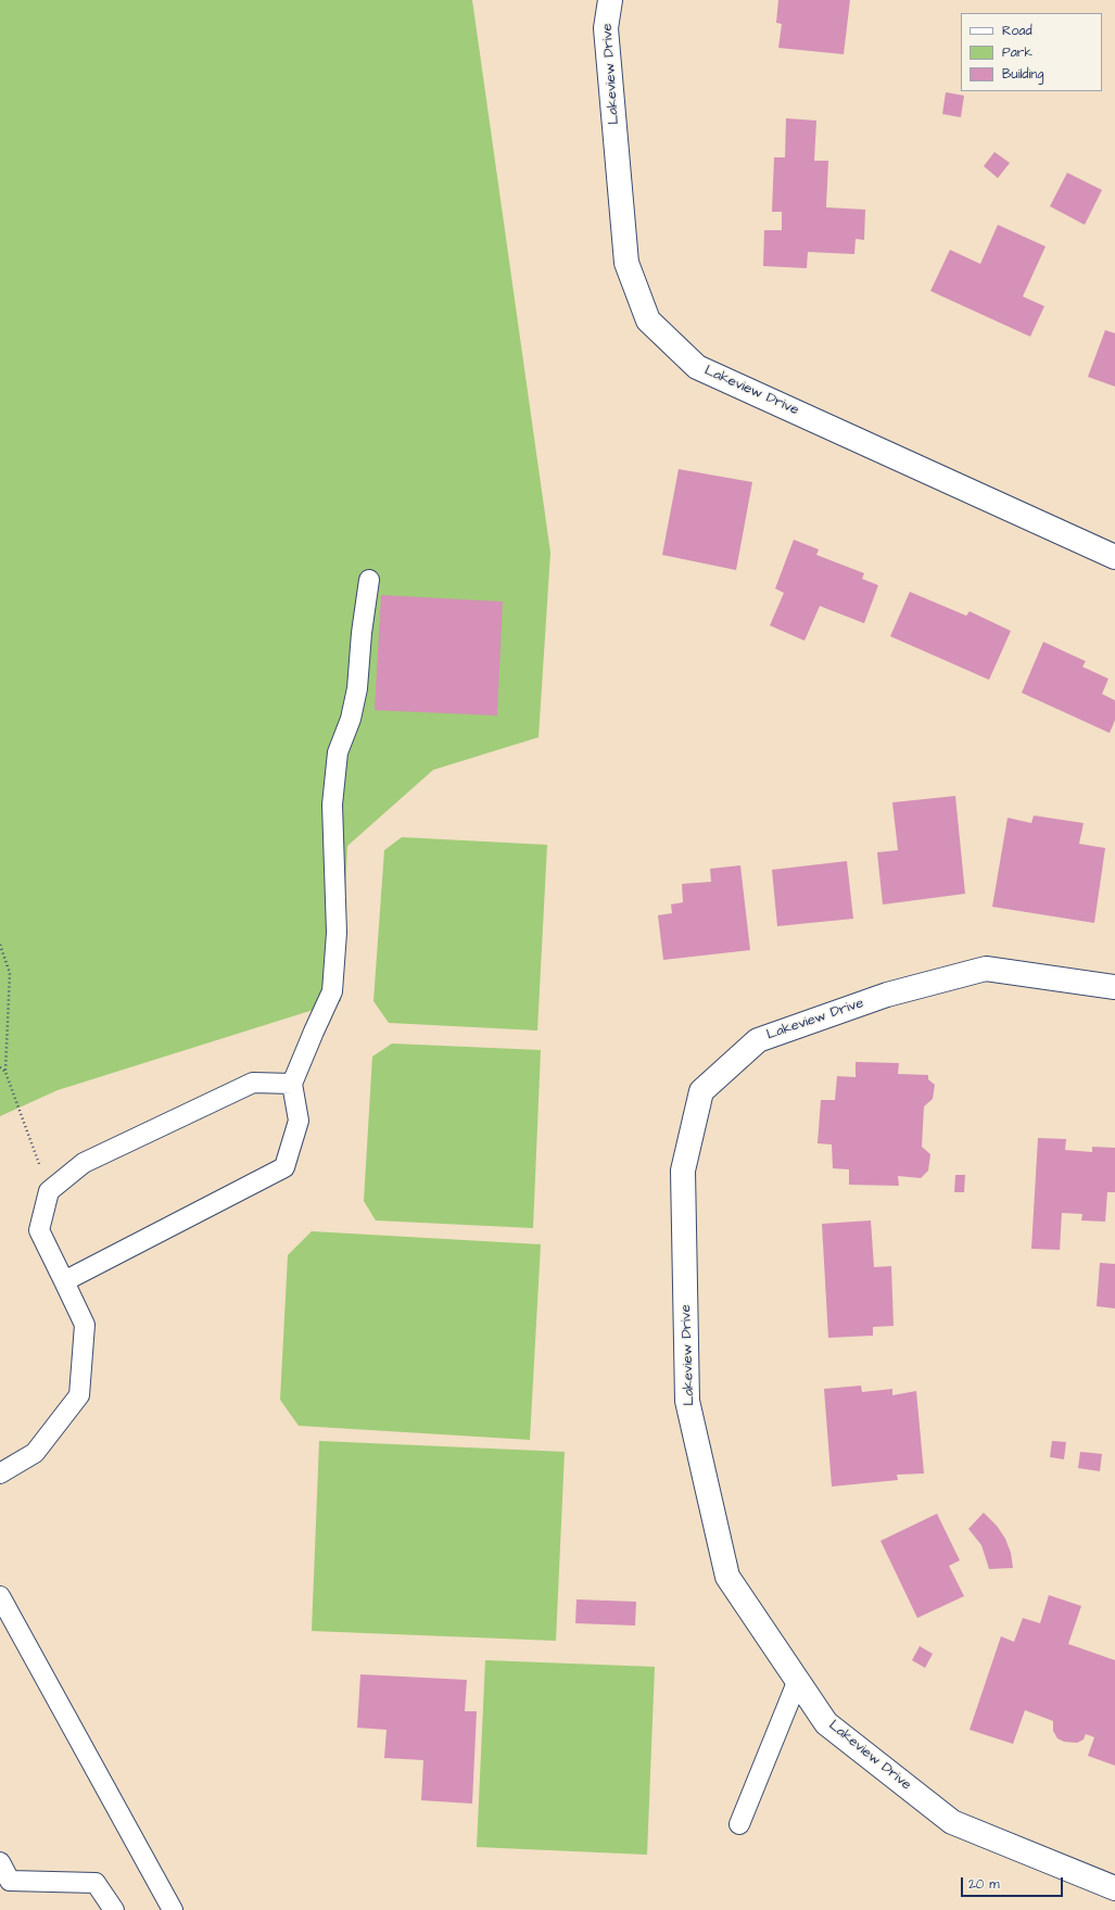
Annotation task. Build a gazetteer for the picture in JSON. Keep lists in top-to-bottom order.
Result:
{
  "streets": {
    "street": ["Lakeview Drive"]
  },
  "legend": ["Road", "Park", "Building"],
  "scale_bar": "20 m"
}
